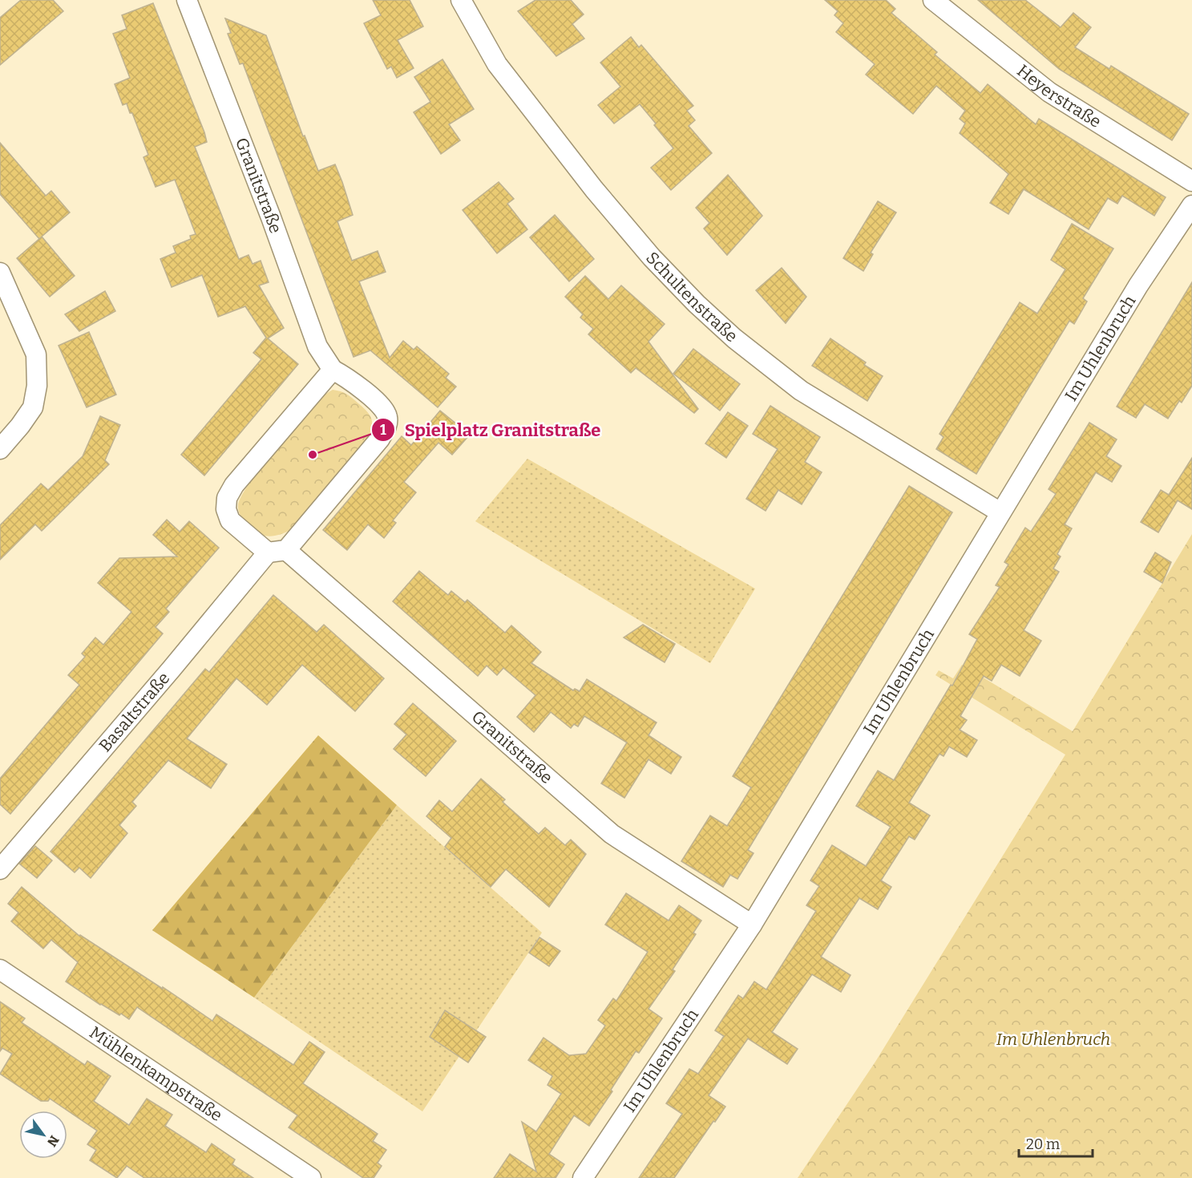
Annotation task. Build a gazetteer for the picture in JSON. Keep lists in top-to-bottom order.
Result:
{
  "streets": {
    "street": [
      "Heyerstraße",
      "Granitstraße",
      "Schultenstraße",
      "Im Uhlenbruch",
      "Basaltstraße",
      "Mühlenkampstraße"
    ]
  },
  "crossings": [
    ["Granitstraße", "Im Uhlenbruch"],
    ["Granitstraße", "Basaltstraße"],
    ["Schultenstraße", "Im Uhlenbruch"]
  ],
  "parks": ["Im Uhlenbruch"],
  "places": ["Spielplatz Granitstraße"],
  "scale_bar": "20 m",
  "north": "bottom right"
}
